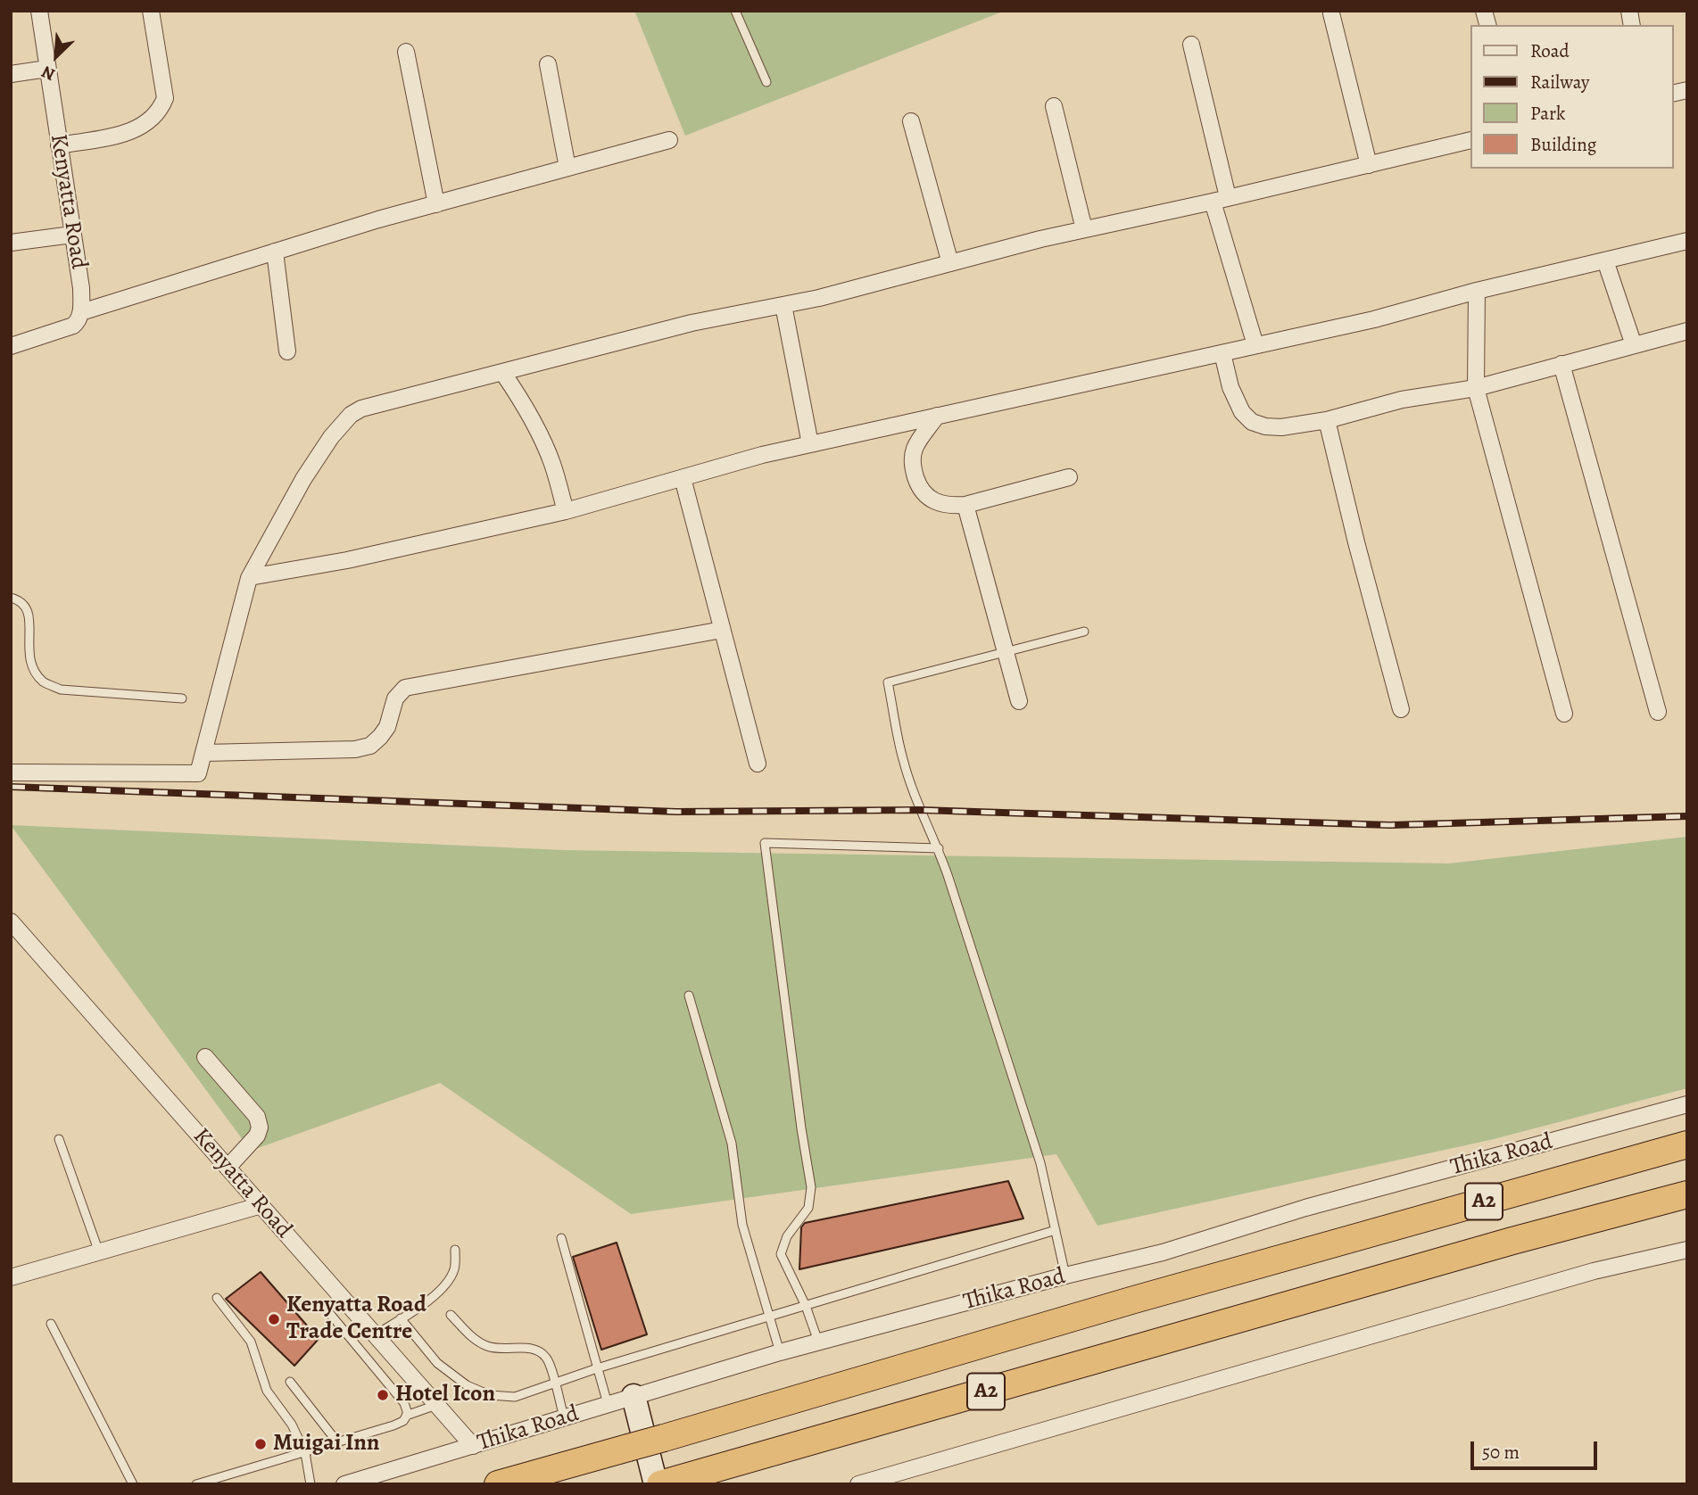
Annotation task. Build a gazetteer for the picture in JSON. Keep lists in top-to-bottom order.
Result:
{
  "streets": {
    "highway": ["Thika Road", "A2"],
    "street": ["Kenyatta Road"]
  },
  "crossings": [
    ["Kenyatta Road", "Thika Road"]
  ],
  "places": ["Kenyatta Road Trade Centre", "Hotel Icon", "Muigai Inn"],
  "legend": [
    "Road",
    "Railway",
    "Park",
    "Building"
  ],
  "scale_bar": "50 m",
  "north": "bottom left"
}
